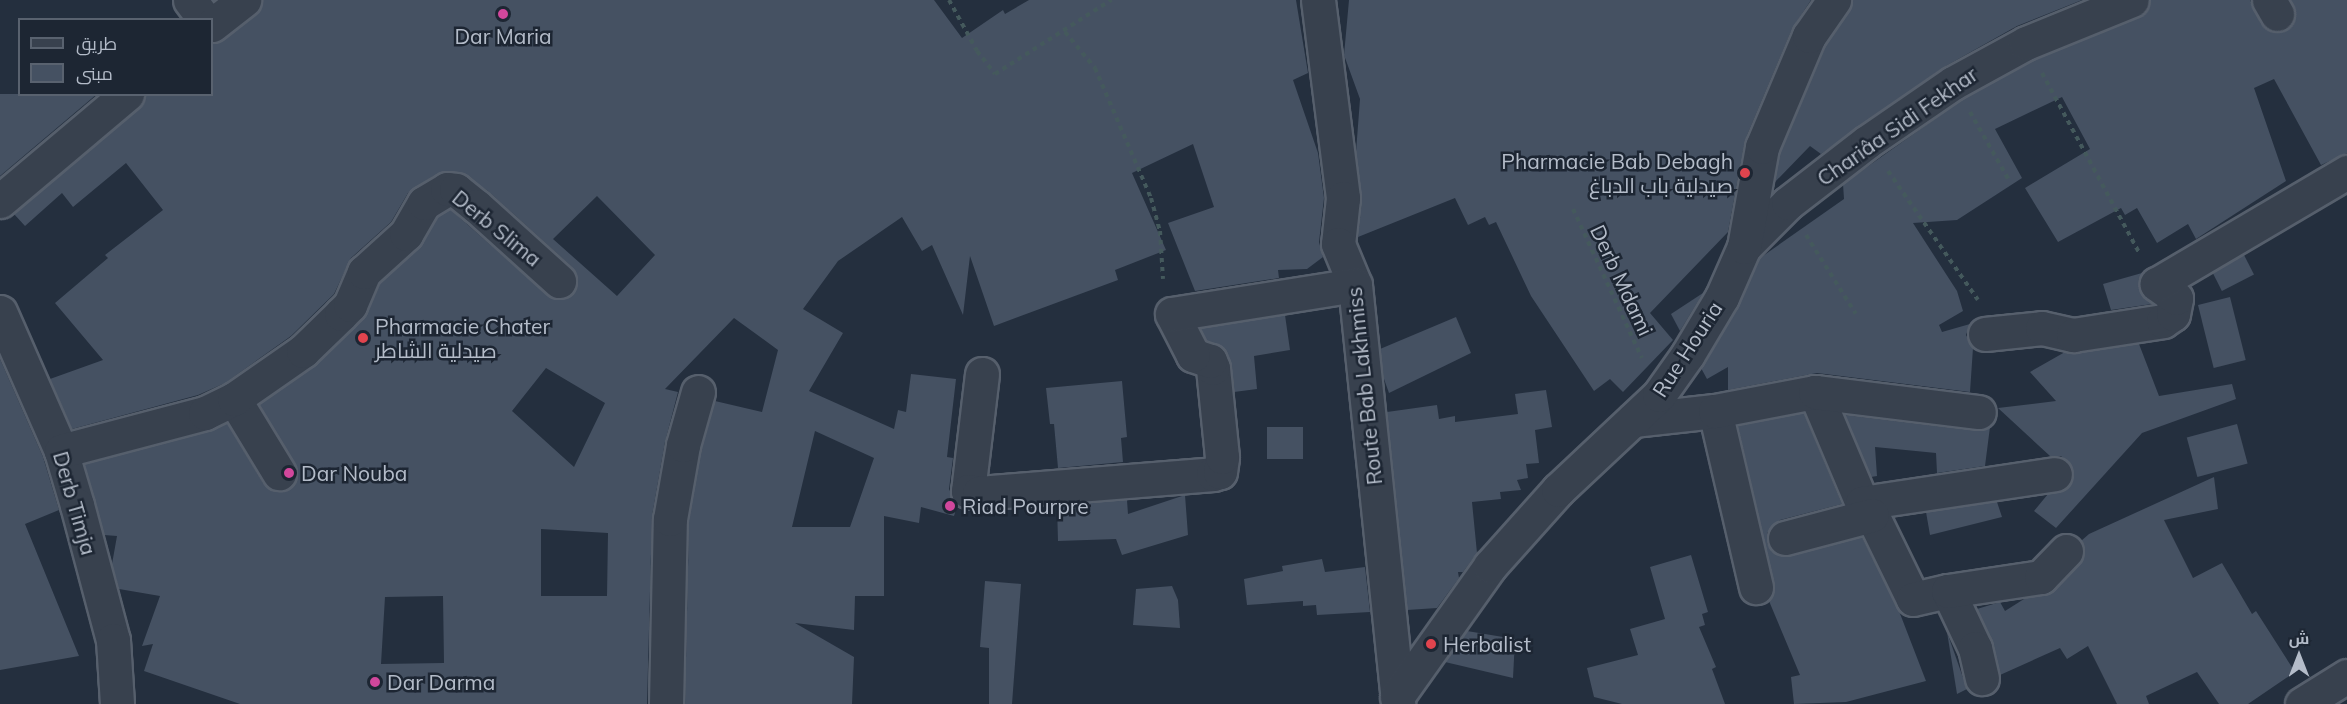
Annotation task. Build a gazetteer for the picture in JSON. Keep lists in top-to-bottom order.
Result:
{
  "streets": {
    "street": [
      "Chariâa Sidi Fekhar",
      "Derb Slima",
      "Rue Houria",
      "Route Bab Lakhmiss",
      "Derb Timja"
    ],
    "path": ["Derb Mdami"]
  },
  "crossings": [
    ["Chariâa Sidi Fekhar", "Rue Houria"],
    ["Derb Slima", "Derb Timja"],
    ["Derb Mdami", "Rue Houria"],
    ["Rue Houria", "Route Bab Lakhmiss"]
  ],
  "places": [
    "Dar Maria",
    "Pharmacie Bab Debagh صيدلية باب الدباغ",
    "Pharmacie Chater صيدلية الشاطر",
    "Dar Nouba",
    "Riad Pourpre",
    "Herbalist",
    "Dar Darma"
  ],
  "legend": ["طريق", "مبنى"],
  "north": "top"
}
